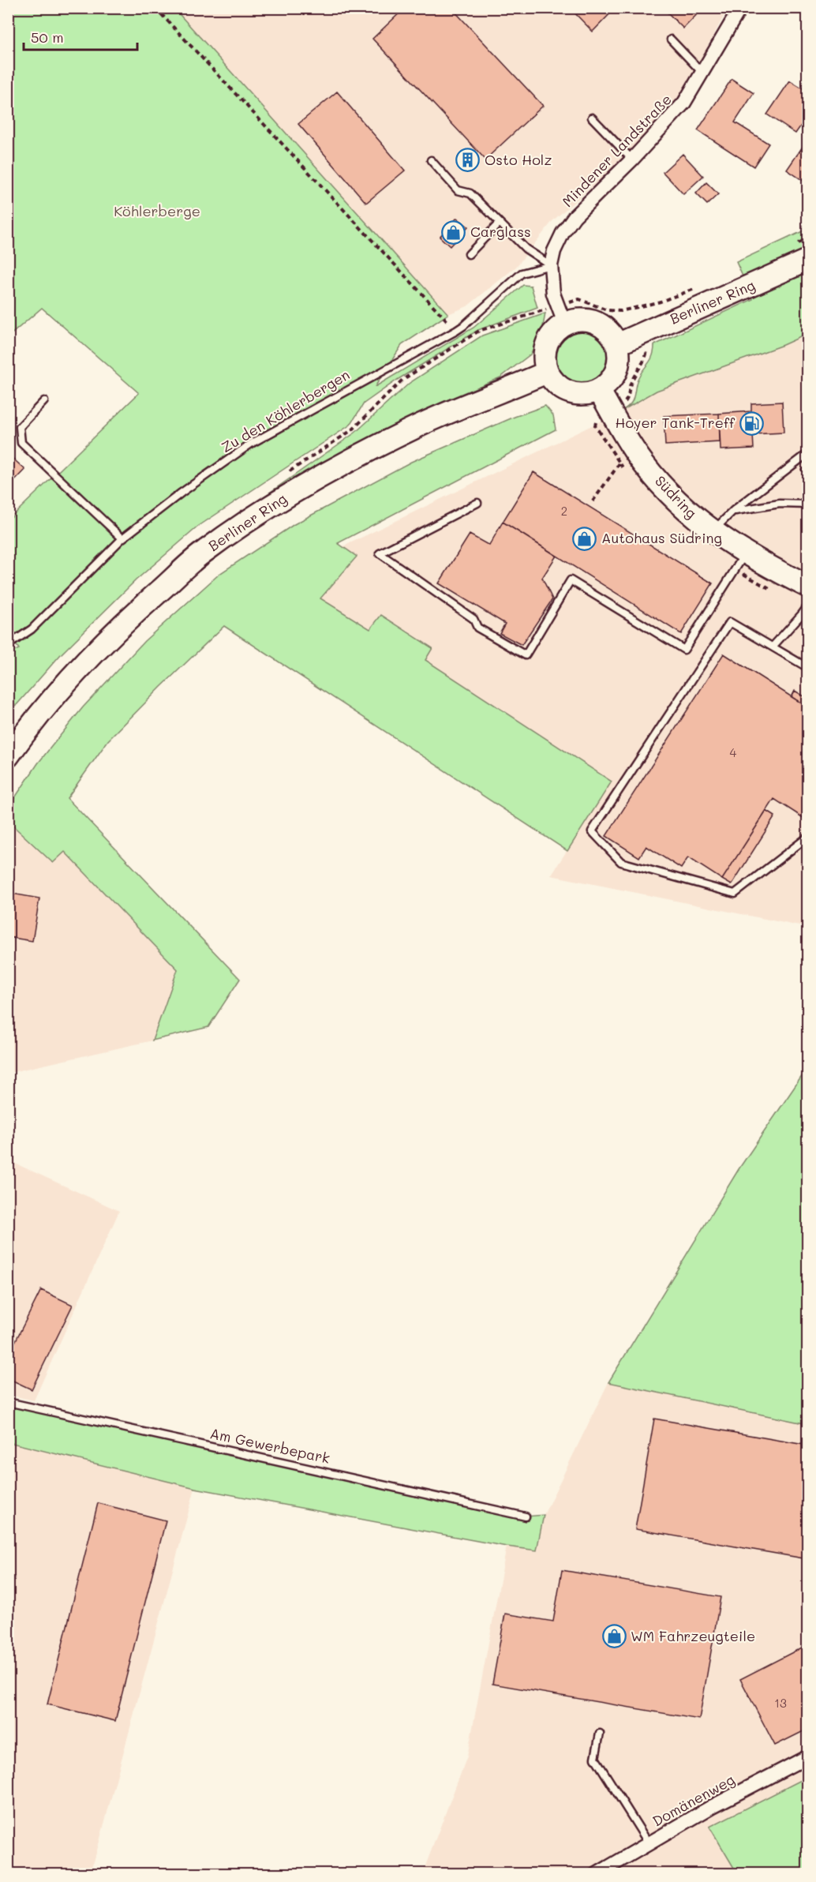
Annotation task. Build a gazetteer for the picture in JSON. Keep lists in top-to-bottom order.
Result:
{
  "streets": {
    "main road": ["Berliner Ring", "Südring"],
    "street": ["Mindener Landstraße", "Domänenweg"],
    "lane": ["Zu den Köhlerbergen", "Am Gewerbepark"]
  },
  "crossings": [
    ["Mindener Landstraße", "Berliner Ring"],
    ["Mindener Landstraße", "Zu den Köhlerbergen"],
    ["Mindener Landstraße", "Südring"],
    ["Berliner Ring", "Südring"]
  ],
  "parks": ["Köhlerberge"],
  "places": {
    "building": ["Osto Holz"],
    "shop": ["Carglass", "Autohaus Südring", "WM Fahrzeugteile"],
    "fuel station": ["Hoyer Tank-Treff"]
  },
  "house_numbers": ["2", "4", "13"],
  "scale_bar": "50 m"
}
